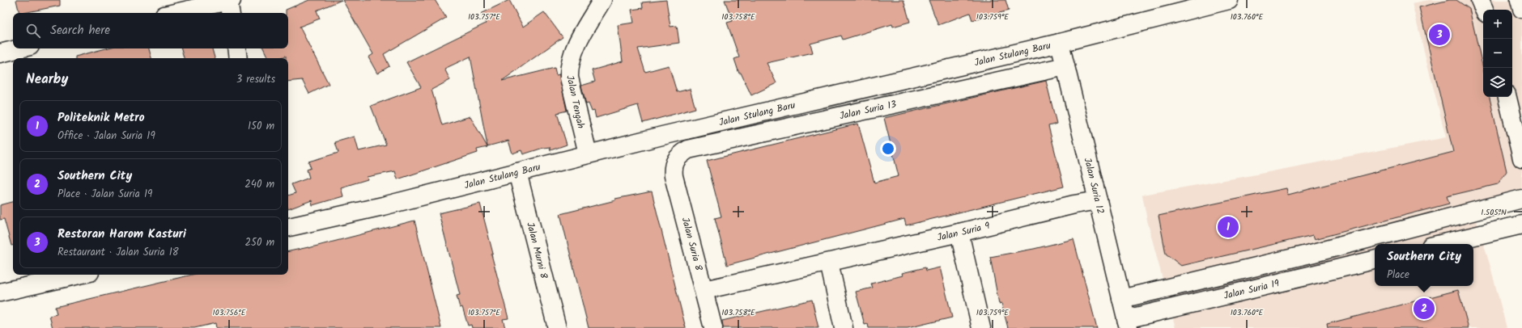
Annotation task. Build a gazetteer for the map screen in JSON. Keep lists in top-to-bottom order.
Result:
{
  "streets": {
    "street": [
      "Jalan Stulang Baru",
      "Jalan Tengah",
      "Jalan Suria 13",
      "Jalan Suria 12",
      "Jalan Suria 9",
      "Jalan Suria 8",
      "Jalan Murni 8",
      "Jalan Suria 19"
    ]
  },
  "crossings": [
    ["Jalan Stulang Baru", "Jalan Tengah"],
    ["Jalan Stulang Baru", "Jalan Suria 12"],
    ["Jalan Stulang Baru", "Jalan Murni 8"],
    ["Jalan Suria 13", "Jalan Suria 12"],
    ["Jalan Suria 13", "Jalan Suria 8"],
    ["Jalan Suria 12", "Jalan Suria 9"],
    ["Jalan Suria 12", "Jalan Suria 19"],
    ["Jalan Suria 9", "Jalan Suria 8"]
  ],
  "page": {
    "map_buttons": ["+", "−"],
    "search": "Search here",
    "pins": ["3", "1", "2"],
    "heading": ["Nearby", "3 results"],
    "list": [
      {
        "mark": "1",
        "name": "Politeknik Metro",
        "note": "Office · Jalan Suria 19",
        "value": "150 m"
      },
      {
        "mark": "2",
        "name": "Southern City",
        "note": "Place · Jalan Suria 19",
        "value": "240 m"
      },
      {
        "mark": "3",
        "name": "Restoran Harom Kasturi",
        "note": "Restaurant · Jalan Suria 18",
        "value": "250 m"
      }
    ],
    "popup": ["Southern City", "Place"]
  },
  "coordinates": [
    "103.757°E",
    "103.758°E",
    "103.759°E",
    "103.760°E",
    "1.505°N",
    "103.756°E"
  ]
}
